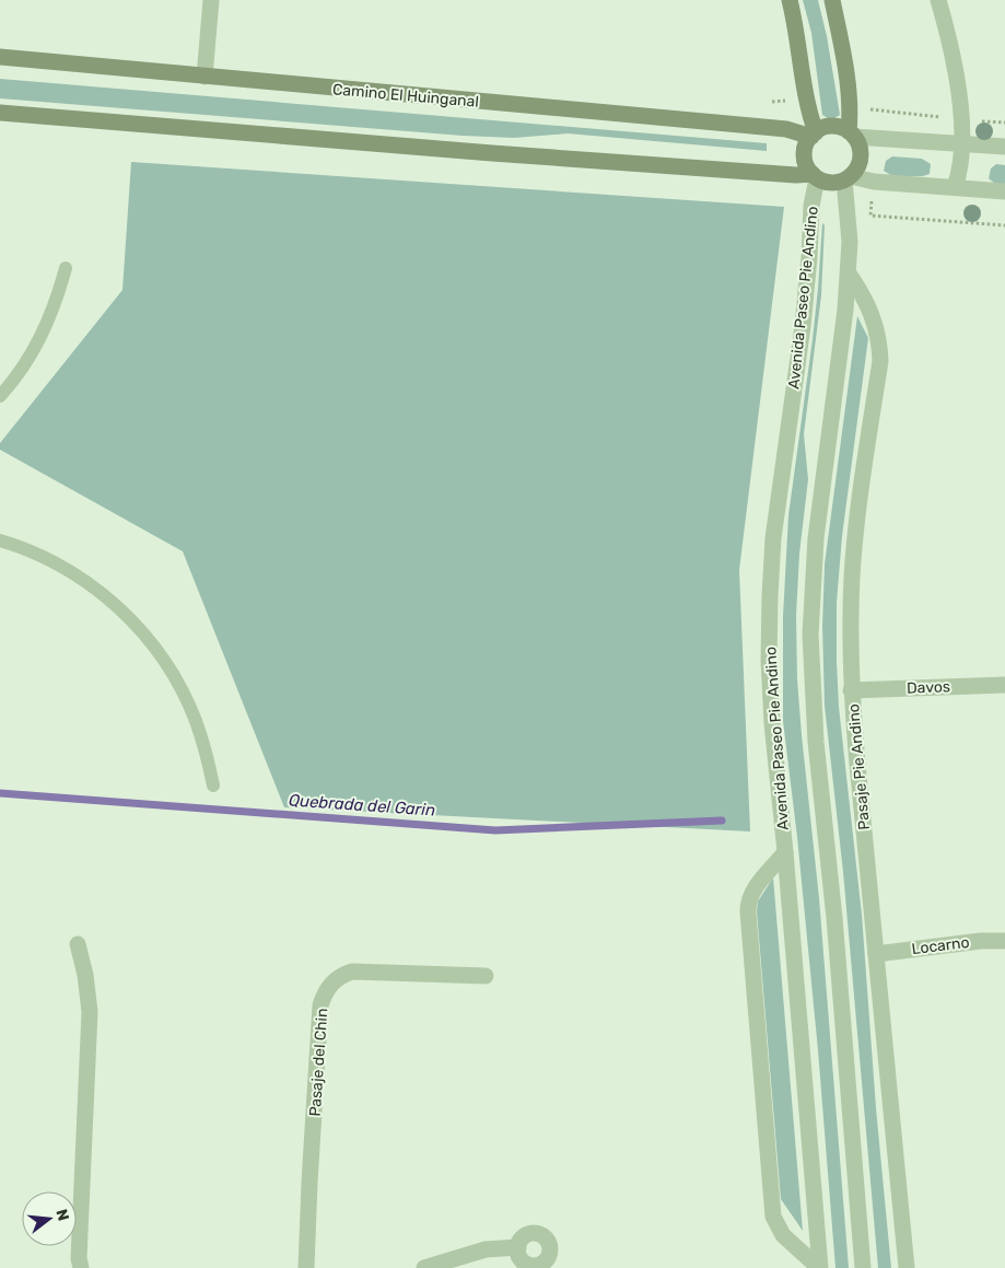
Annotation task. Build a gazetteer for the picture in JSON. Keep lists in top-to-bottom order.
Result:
{
  "streets": {
    "street": [
      "Camino El Huinganal",
      "Avenida Paseo Pie Andino",
      "Davos",
      "Pasaje Pie Andino",
      "Locarno",
      "Pasaje del Chin"
    ]
  },
  "crossings": [
    ["Camino El Huinganal", "Avenida Paseo Pie Andino"],
    ["Davos", "Pasaje Pie Andino"],
    ["Pasaje Pie Andino", "Locarno"]
  ],
  "water": ["Quebrada del Garin"],
  "north": "right"
}
